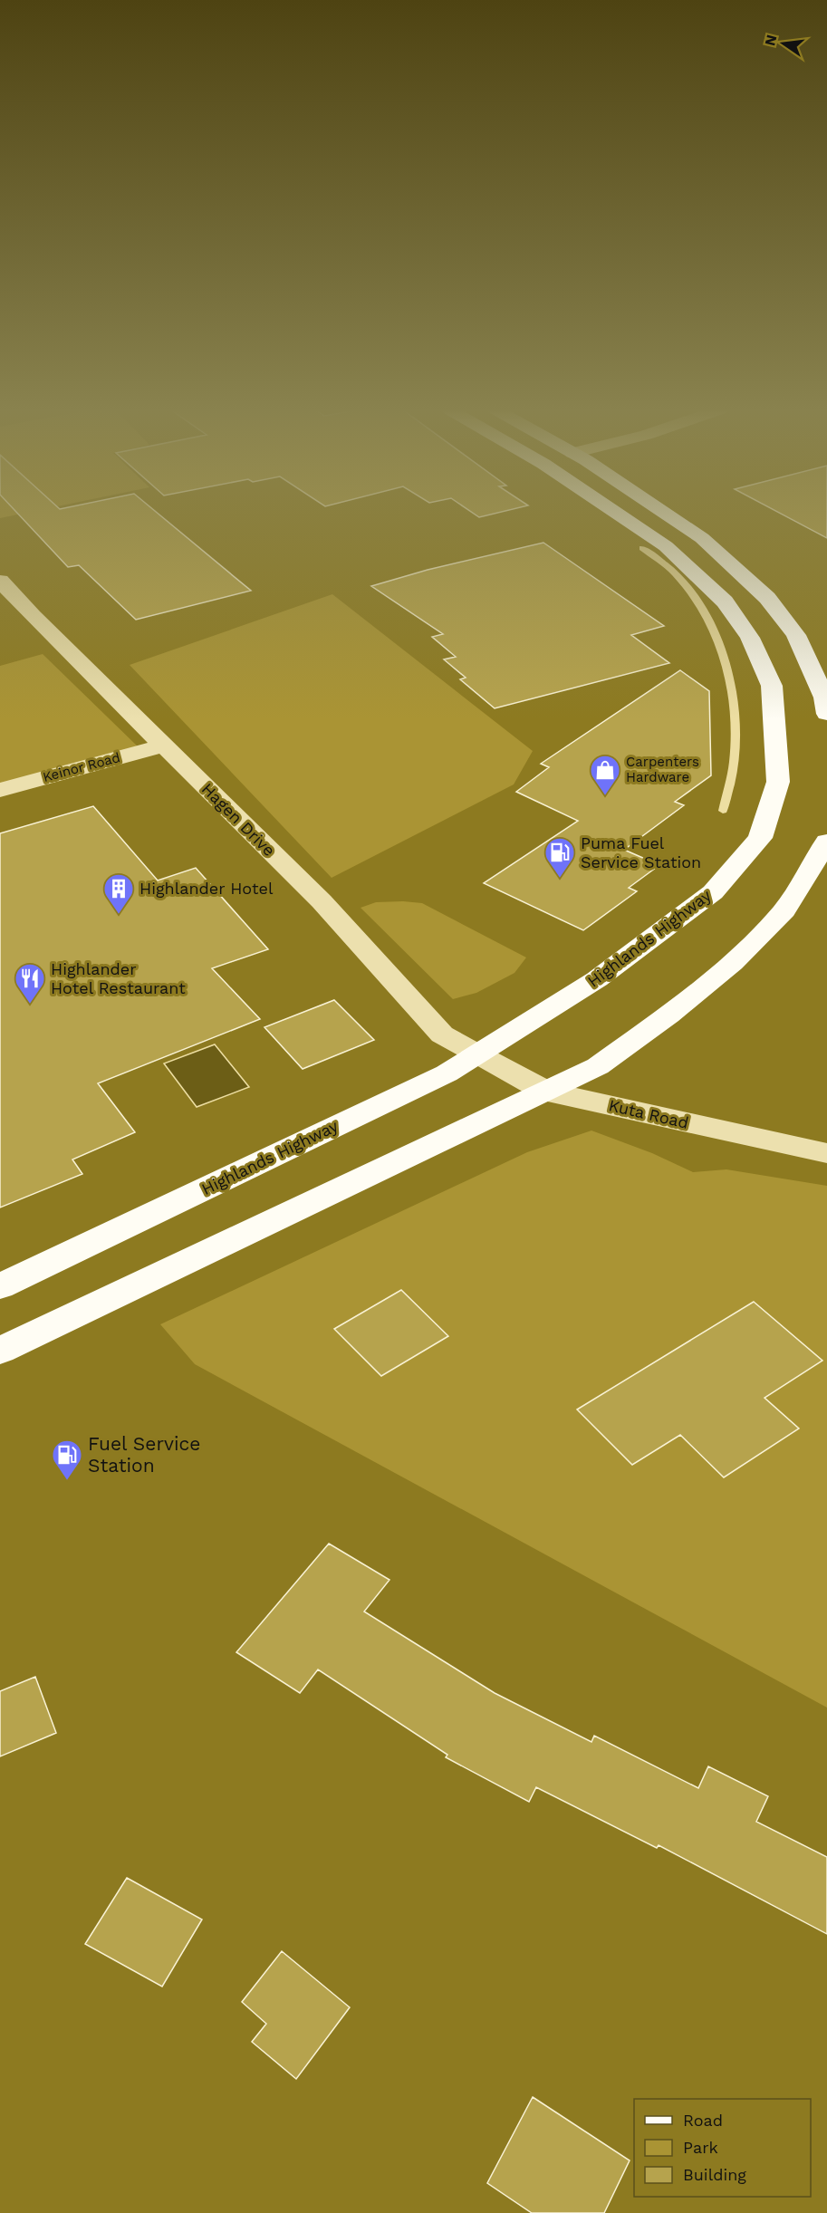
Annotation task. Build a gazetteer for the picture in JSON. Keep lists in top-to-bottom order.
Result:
{
  "streets": {
    "main road": ["Highlands Highway"],
    "street": ["Keinor Road", "Hagen Drive", "Kuta Road"]
  },
  "crossings": [
    ["Keinor Road", "Hagen Drive"],
    ["Hagen Drive", "Highlands Highway"],
    ["Hagen Drive", "Kuta Road"],
    ["Highlands Highway", "Kuta Road"]
  ],
  "places": {
    "shop": ["Carpenters Hardware"],
    "fuel station": ["Puma Fuel Service Station", "Fuel Service Station"],
    "building": ["Highlander Hotel"],
    "restaurant": ["Highlander Hotel Restaurant"]
  },
  "legend": ["Road", "Park", "Building"],
  "north": "left"
}
